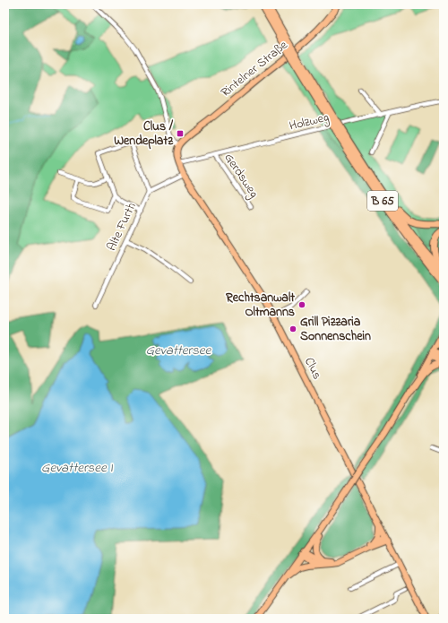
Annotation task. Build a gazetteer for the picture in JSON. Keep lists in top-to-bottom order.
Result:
{
  "streets": {
    "highway": ["B 65"],
    "main road": ["Rintelner Straße", "Clus"],
    "street": ["Holzweg", "Gerdsweg", "Alte Furth"]
  },
  "crossings": [
    ["Rintelner Straße", "Clus"],
    ["Holzweg", "Gerdsweg"],
    ["Holzweg", "Clus"],
    ["Alte Furth", "Clus"]
  ],
  "water": ["Gevattersee", "Gevattersee I"],
  "places": {
    "transit": ["Clus / Wendeplatz"],
    "other": ["Rechtsanwalt Oltmanns", "Grill Pizzaria Sonnenschein"]
  }
}
